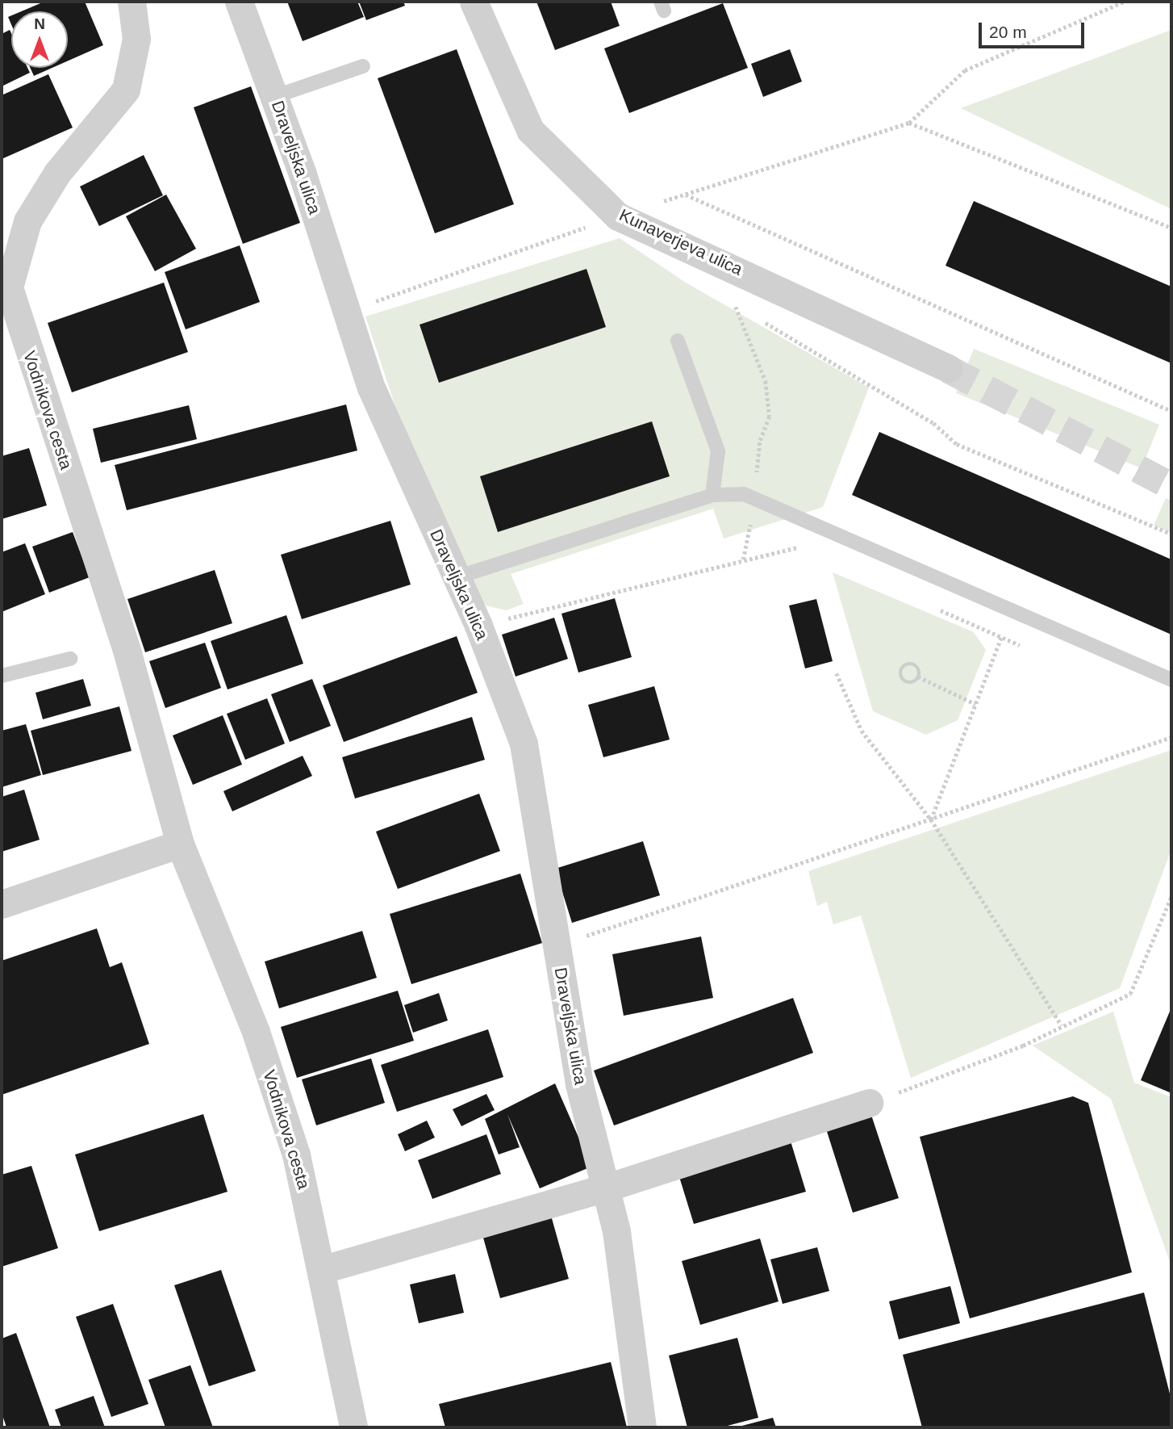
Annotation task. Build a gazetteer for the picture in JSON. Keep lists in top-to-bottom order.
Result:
{
  "streets": {
    "street": ["Draveljska ulica", "Kunaverjeva ulica", "Vodnikova cesta"]
  },
  "scale_bar": "20 m",
  "north": "top"
}
